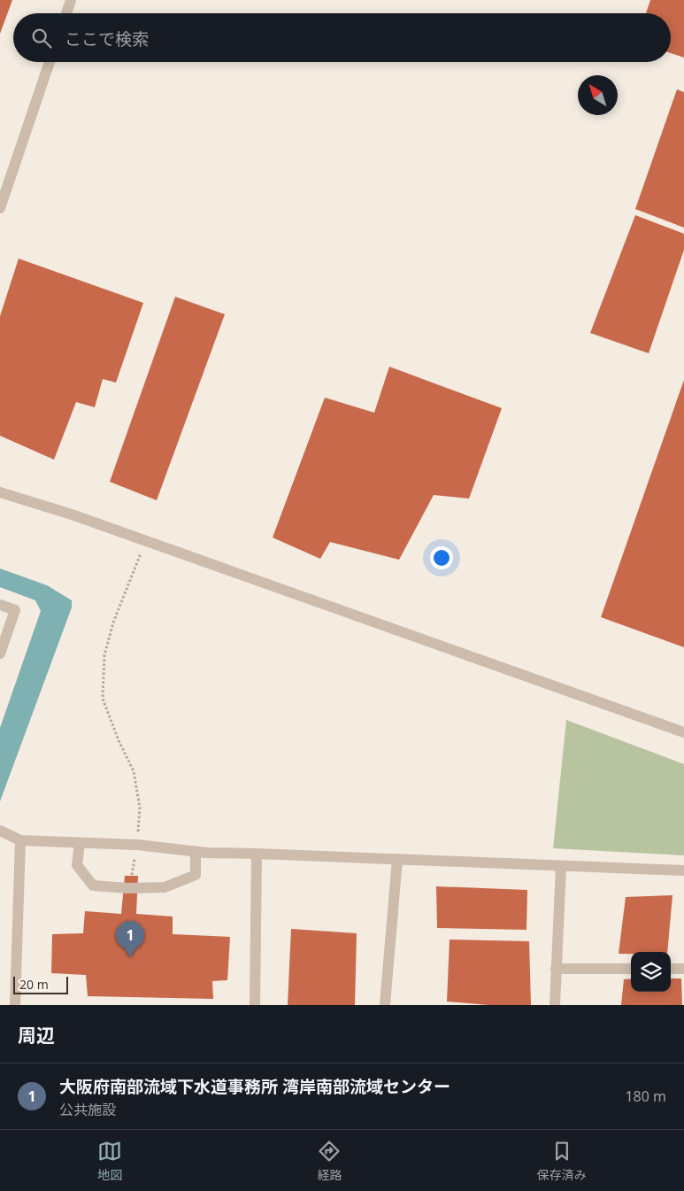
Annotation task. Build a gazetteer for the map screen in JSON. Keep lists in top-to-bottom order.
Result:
{
  "scale_bar": "20 m",
  "north": "top left",
  "page": {
    "search": "ここで検索",
    "pins": "1",
    "scale": "20 m",
    "heading": "周辺",
    "list": [
      {
        "mark": "1",
        "name": "大阪府南部流域下水道事務所 湾岸南部流域センター",
        "note": "公共施設",
        "value": "180 m"
      }
    ],
    "nav": ["地図", "経路", "保存済み"]
  }
}
